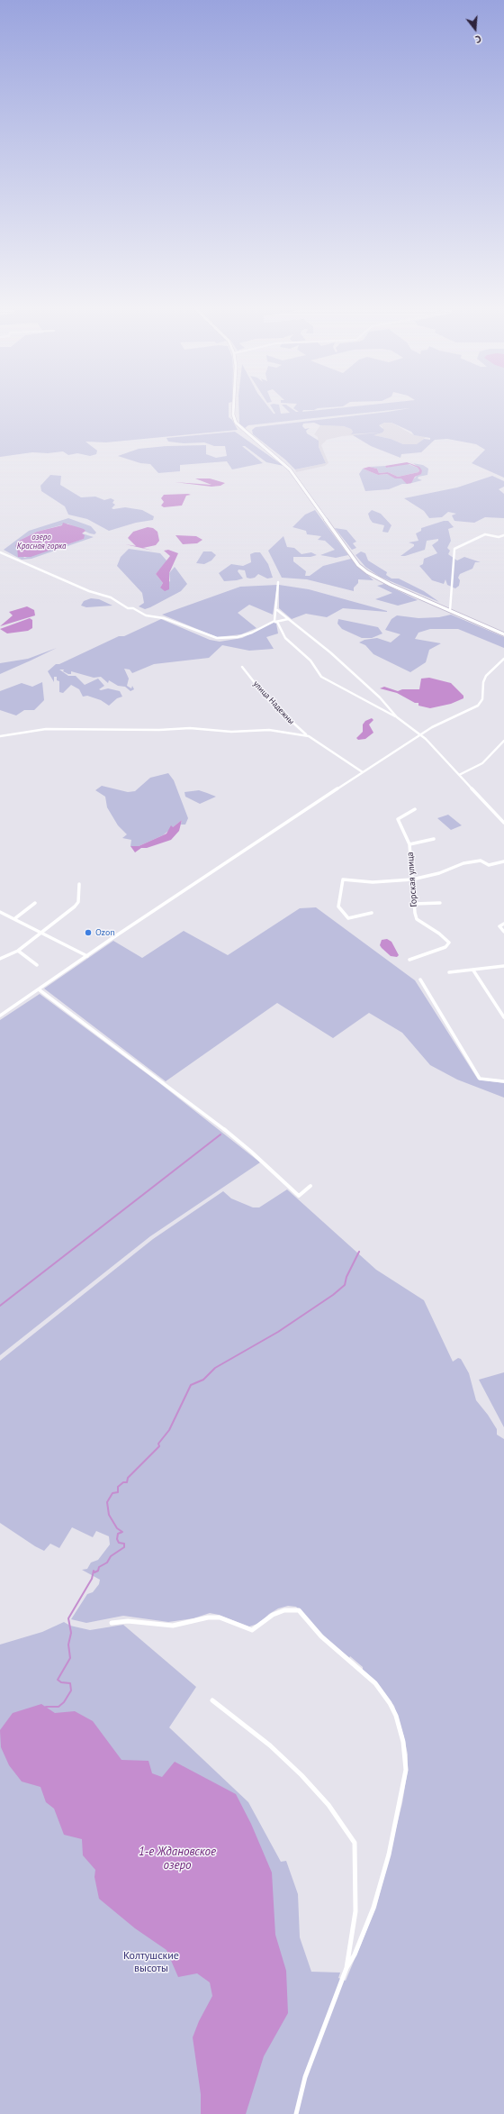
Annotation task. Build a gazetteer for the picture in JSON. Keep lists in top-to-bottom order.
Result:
{
  "streets": {
    "street": ["улица Надежны", "Горская улица"]
  },
  "water": ["озеро Красная горка", "1-е Ждановское озеро"],
  "parks": ["Колтушские высоты"],
  "places": ["Ozon"],
  "north": "bottom"
}
